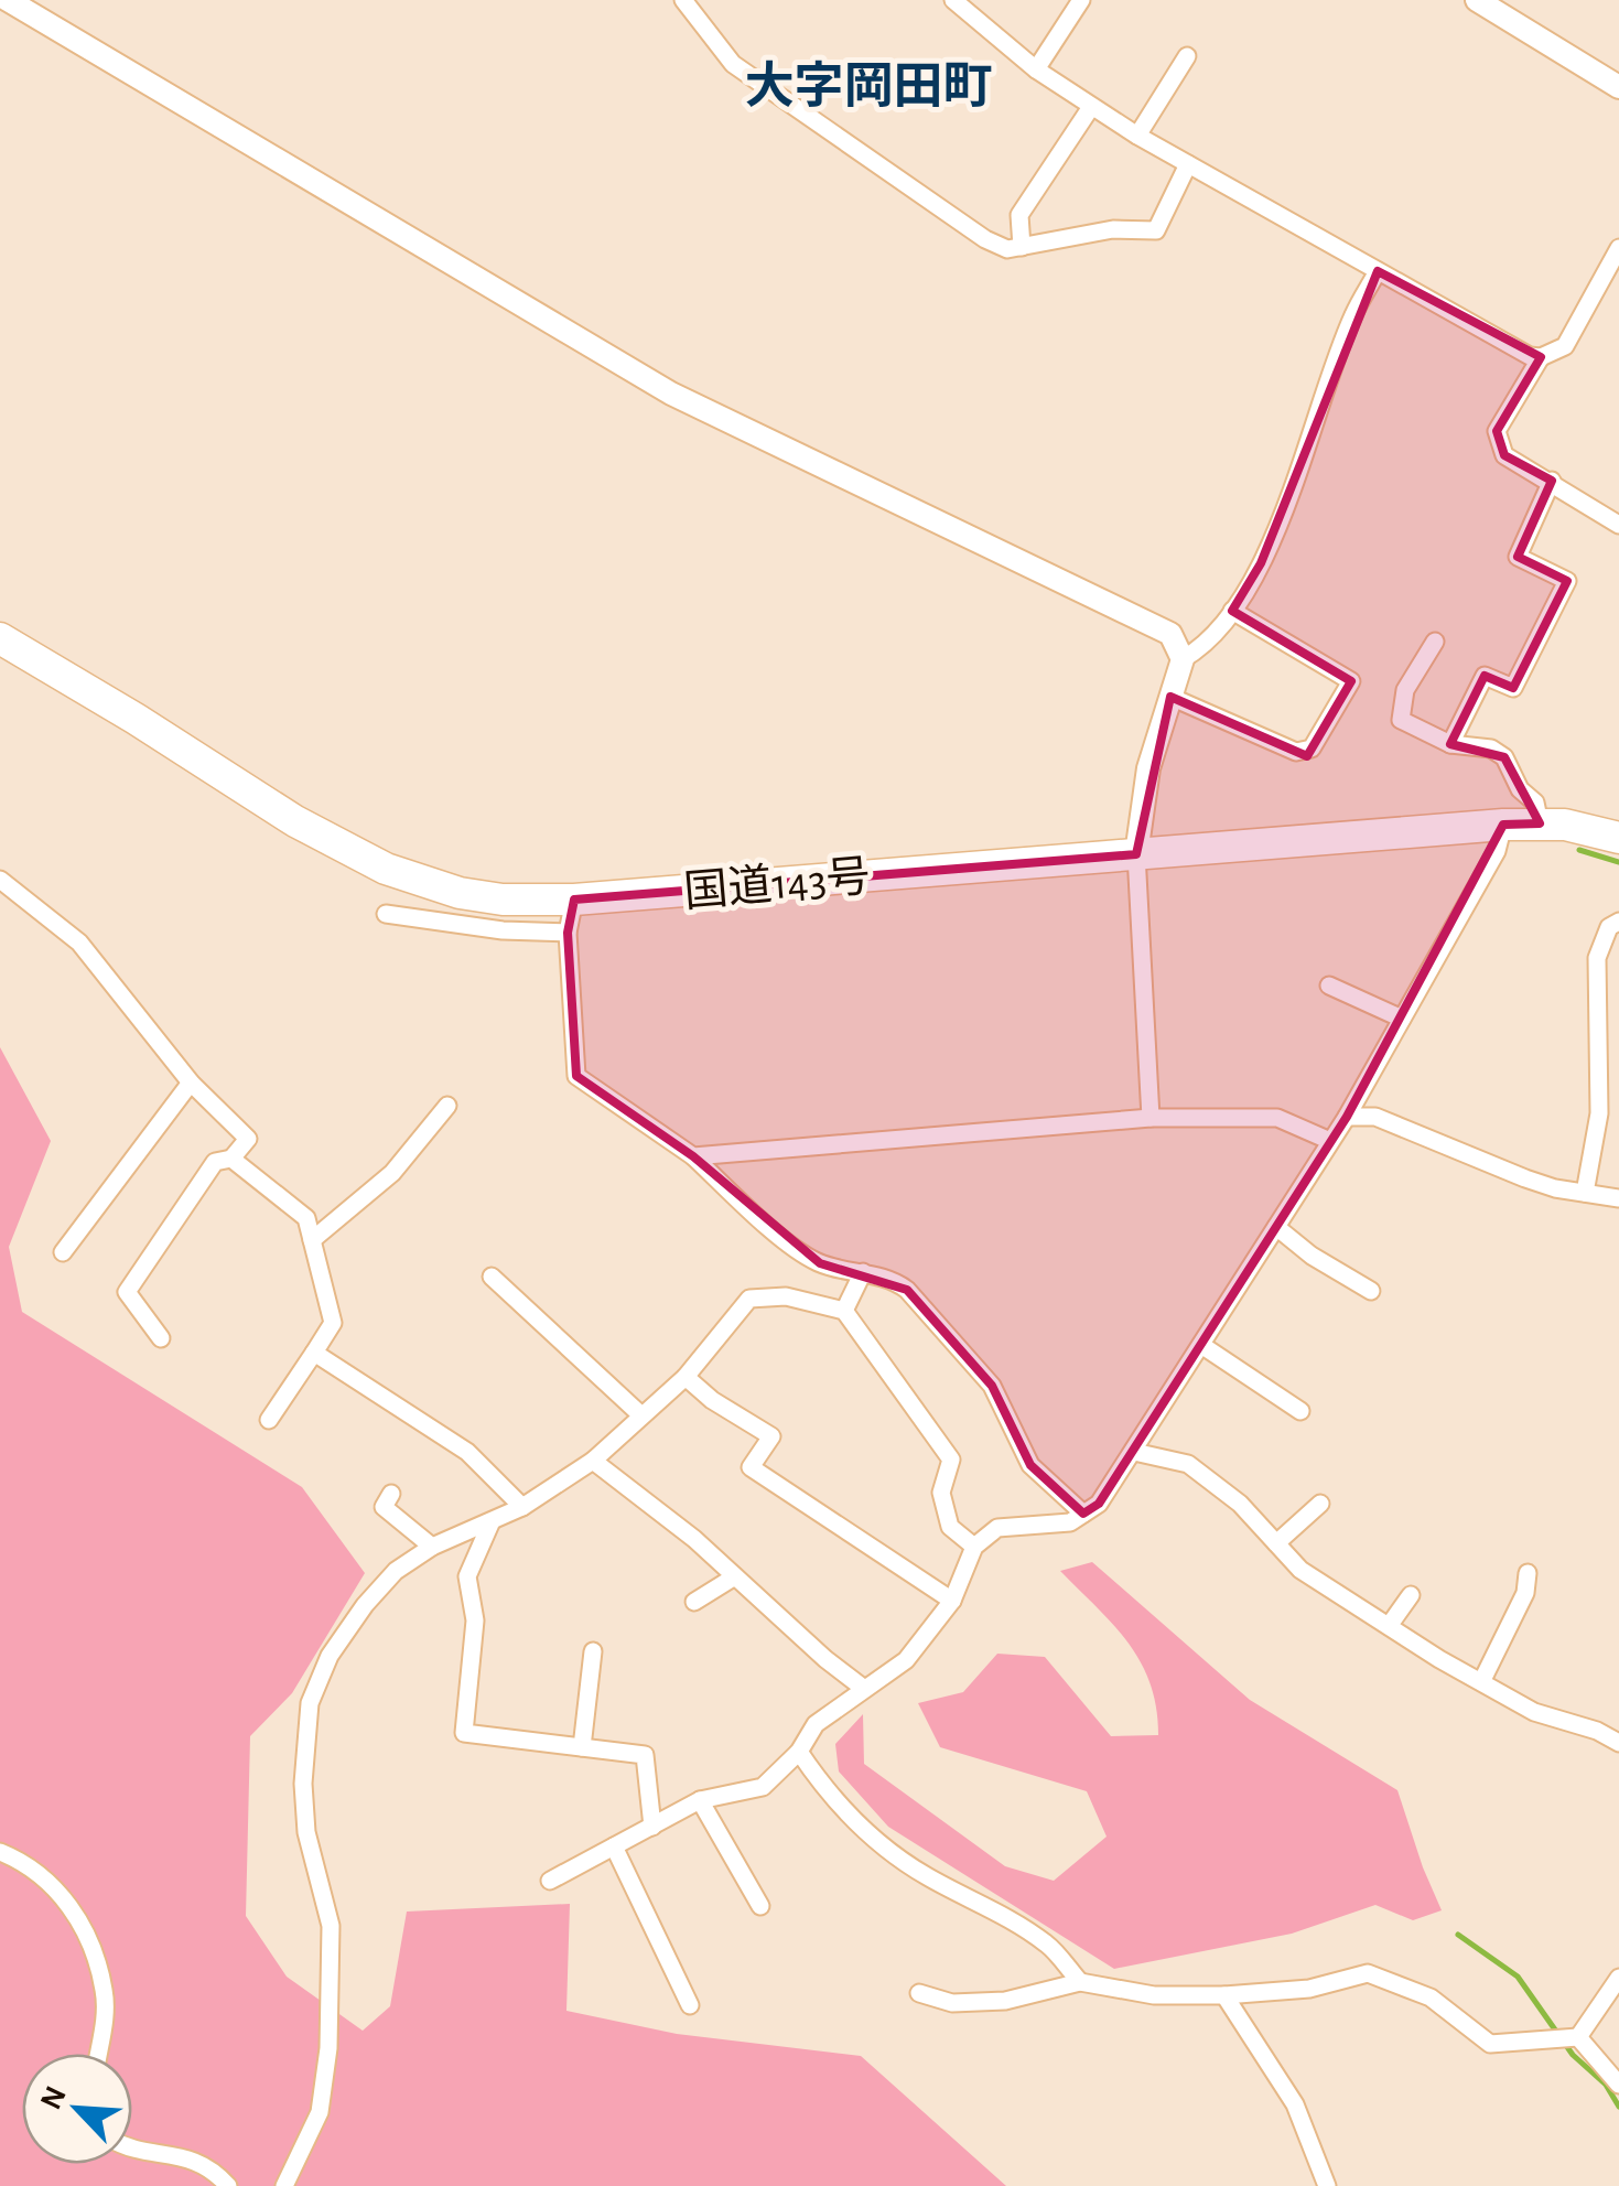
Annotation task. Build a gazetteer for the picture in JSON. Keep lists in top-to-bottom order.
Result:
{
  "streets": {
    "highway": ["国道143号"]
  },
  "districts": ["大字岡田町"],
  "north": "top left"
}
